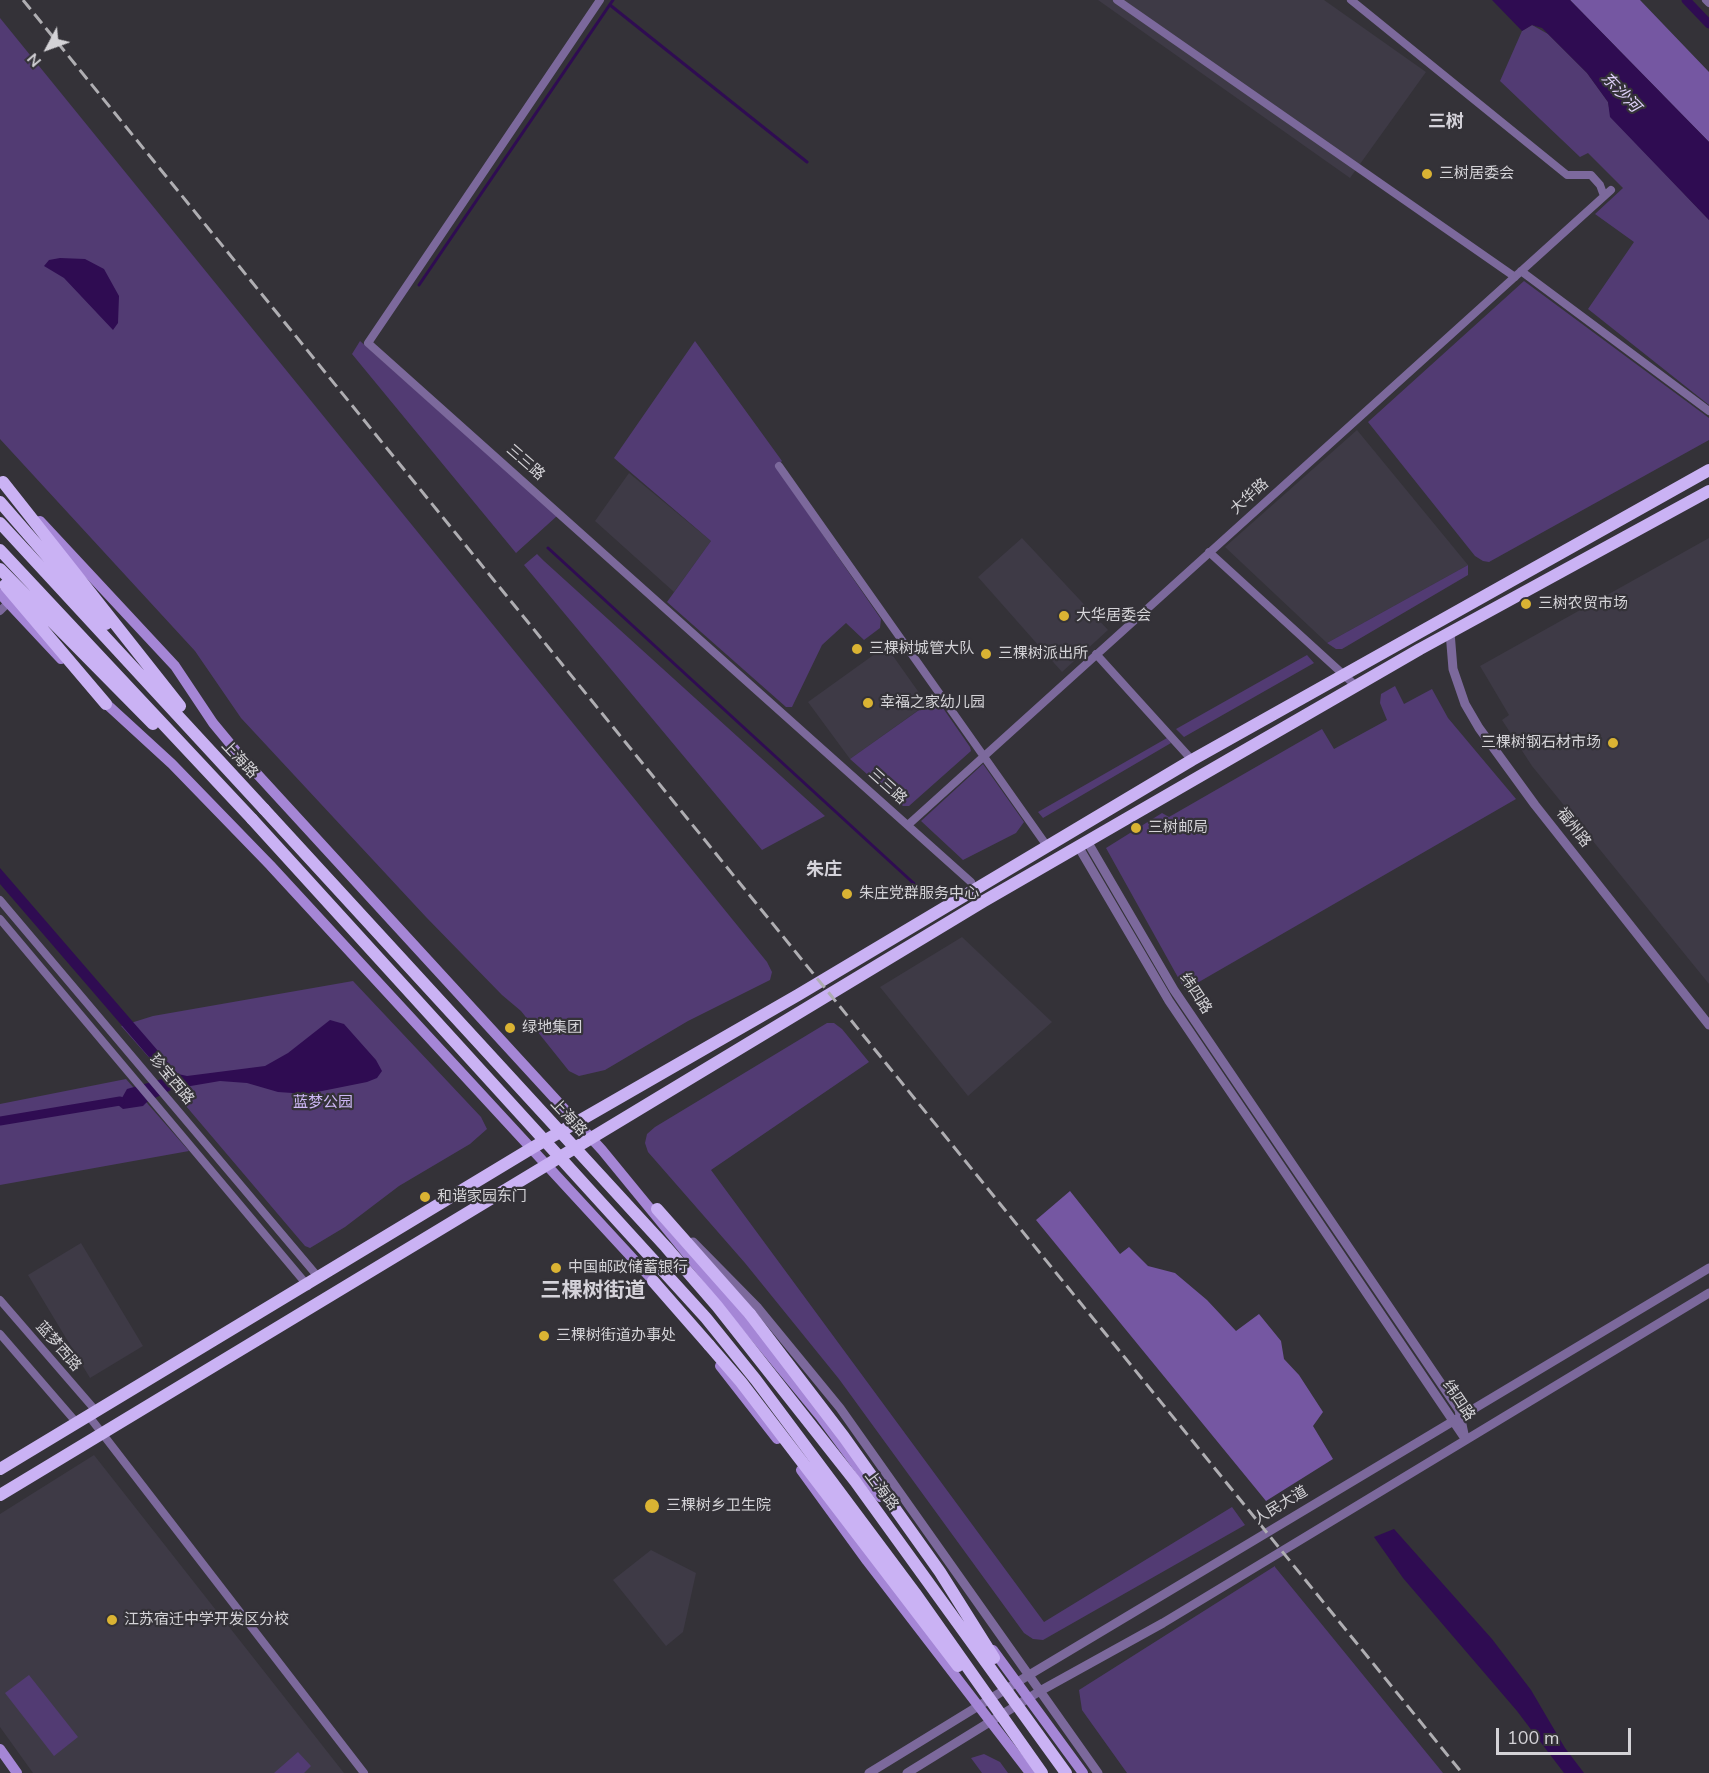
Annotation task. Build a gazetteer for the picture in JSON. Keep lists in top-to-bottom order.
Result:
{
  "streets": {
    "highway": ["上海路"],
    "street": [
      "三三路",
      "大华路",
      "福州路",
      "纬四路",
      "珍宝西路",
      "蓝梦西路",
      "人民大道"
    ]
  },
  "crossings": [
    ["三三路", "大华路"],
    ["上海路", "人民大道"],
    ["纬四路", "人民大道"]
  ],
  "districts": ["三树", "朱庄", "三棵树街道"],
  "water": ["东沙河"],
  "parks": ["蓝梦公园"],
  "places": [
    "三树居委会",
    "三树农贸市场",
    "大华居委会",
    "三棵树城管大队",
    "三棵树派出所",
    "幸福之家幼儿园",
    "三棵树钢石材市场",
    "三树邮局",
    "朱庄党群服务中心",
    "绿地集团",
    "和谐家园东门",
    "中国邮政储蓄银行",
    "三棵树街道办事处",
    "三棵树乡卫生院",
    "江苏宿迁中学开发区分校"
  ],
  "scale_bar": "100 m",
  "north": "bottom left"
}
